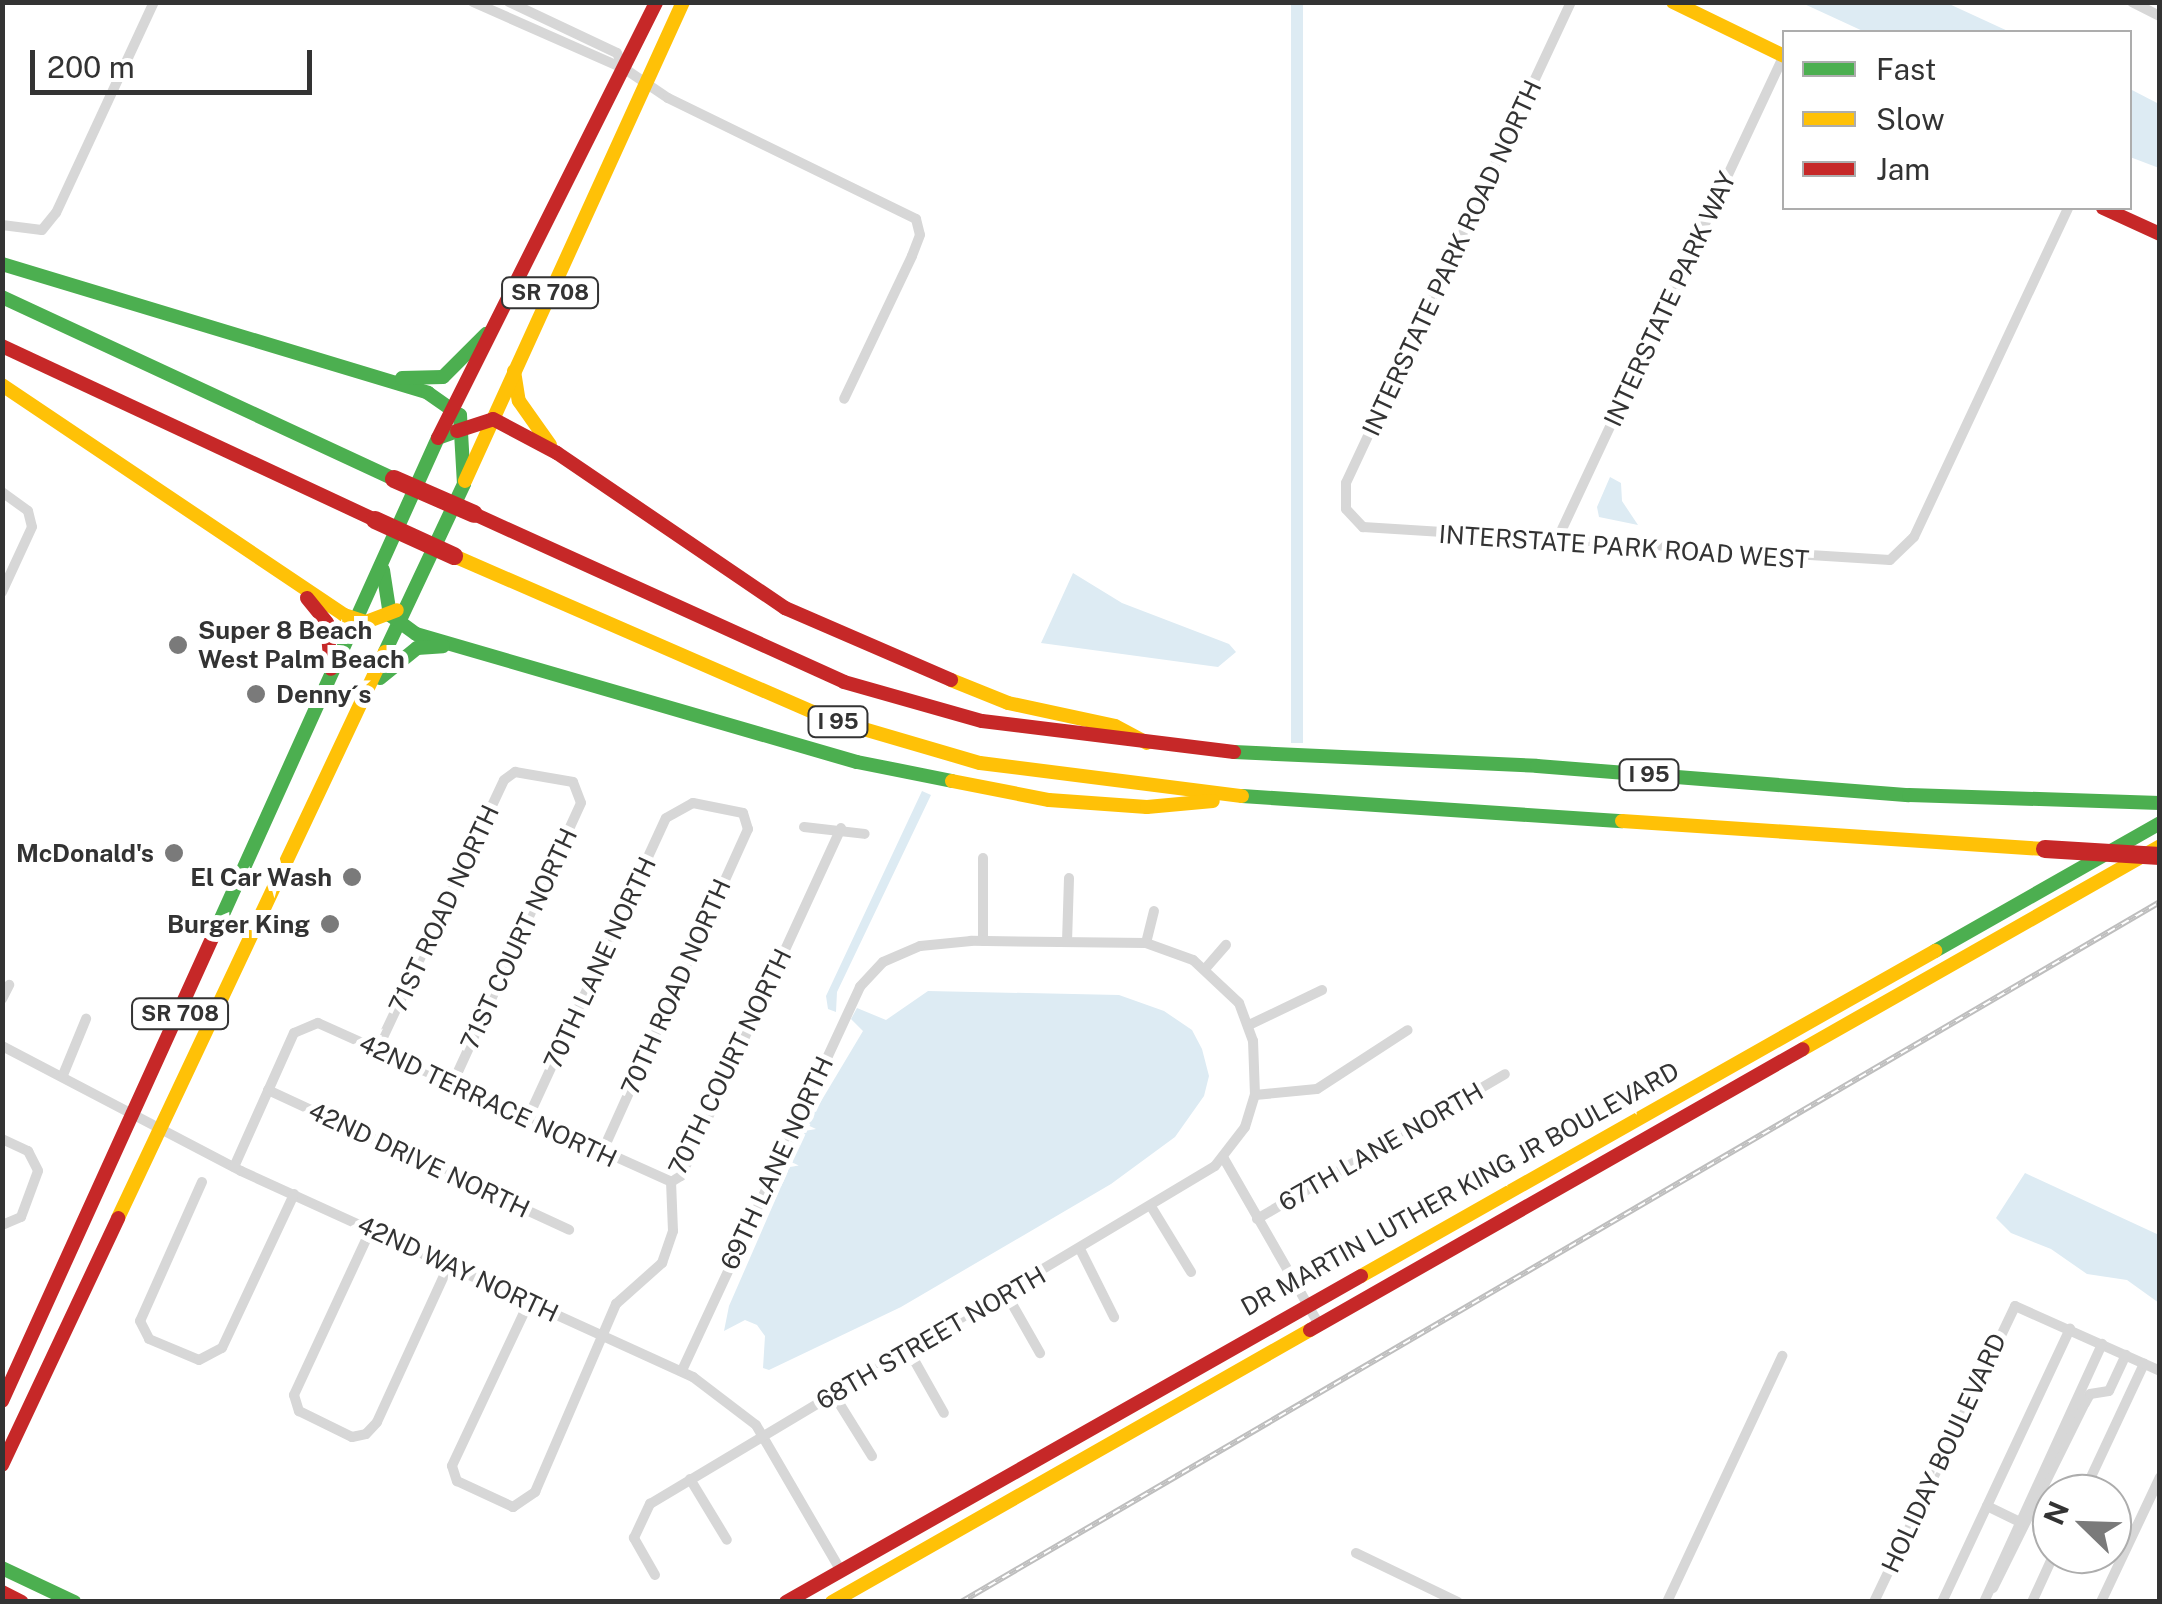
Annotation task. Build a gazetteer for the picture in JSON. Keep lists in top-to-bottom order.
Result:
{
  "streets": {
    "main road": ["SR 708", "I 95", "DR MARTIN LUTHER KING JR BOULEVARD"],
    "street": [
      "INTERSTATE PARK ROAD NORTH",
      "INTERSTATE PARK WAY",
      "INTERSTATE PARK ROAD WEST",
      "71ST ROAD NORTH",
      "71ST COURT NORTH",
      "70TH LANE NORTH",
      "70TH ROAD NORTH",
      "70TH COURT NORTH",
      "42ND TERRACE NORTH",
      "67TH LANE NORTH",
      "42ND DRIVE NORTH",
      "69TH LANE NORTH",
      "42ND WAY NORTH",
      "68TH STREET NORTH",
      "HOLIDAY BOULEVARD"
    ]
  },
  "crossings": [
    ["INTERSTATE PARK ROAD NORTH", "INTERSTATE PARK ROAD WEST"],
    ["SR 708", "42ND WAY NORTH"],
    ["INTERSTATE PARK WAY", "INTERSTATE PARK ROAD WEST"],
    ["71ST ROAD NORTH", "71ST COURT NORTH"],
    ["71ST ROAD NORTH", "42ND TERRACE NORTH"],
    ["71ST COURT NORTH", "42ND TERRACE NORTH"],
    ["70TH LANE NORTH", "70TH ROAD NORTH"],
    ["70TH LANE NORTH", "42ND TERRACE NORTH"],
    ["70TH ROAD NORTH", "42ND TERRACE NORTH"],
    ["70TH COURT NORTH", "42ND TERRACE NORTH"],
    ["70TH COURT NORTH", "42ND WAY NORTH"],
    ["42ND TERRACE NORTH", "42ND DRIVE NORTH"],
    ["69TH LANE NORTH", "42ND WAY NORTH"],
    ["DR MARTIN LUTHER KING JR BOULEVARD", "42ND WAY NORTH"],
    ["42ND WAY NORTH", "68TH STREET NORTH"]
  ],
  "places": [
    "Super 8 Beach West Palm Beach",
    "Denny´s",
    "McDonald's",
    "El Car Wash",
    "Burger King"
  ],
  "legend": ["Fast", "Slow", "Jam"],
  "scale_bar": "200 m",
  "north": "top left"
}
